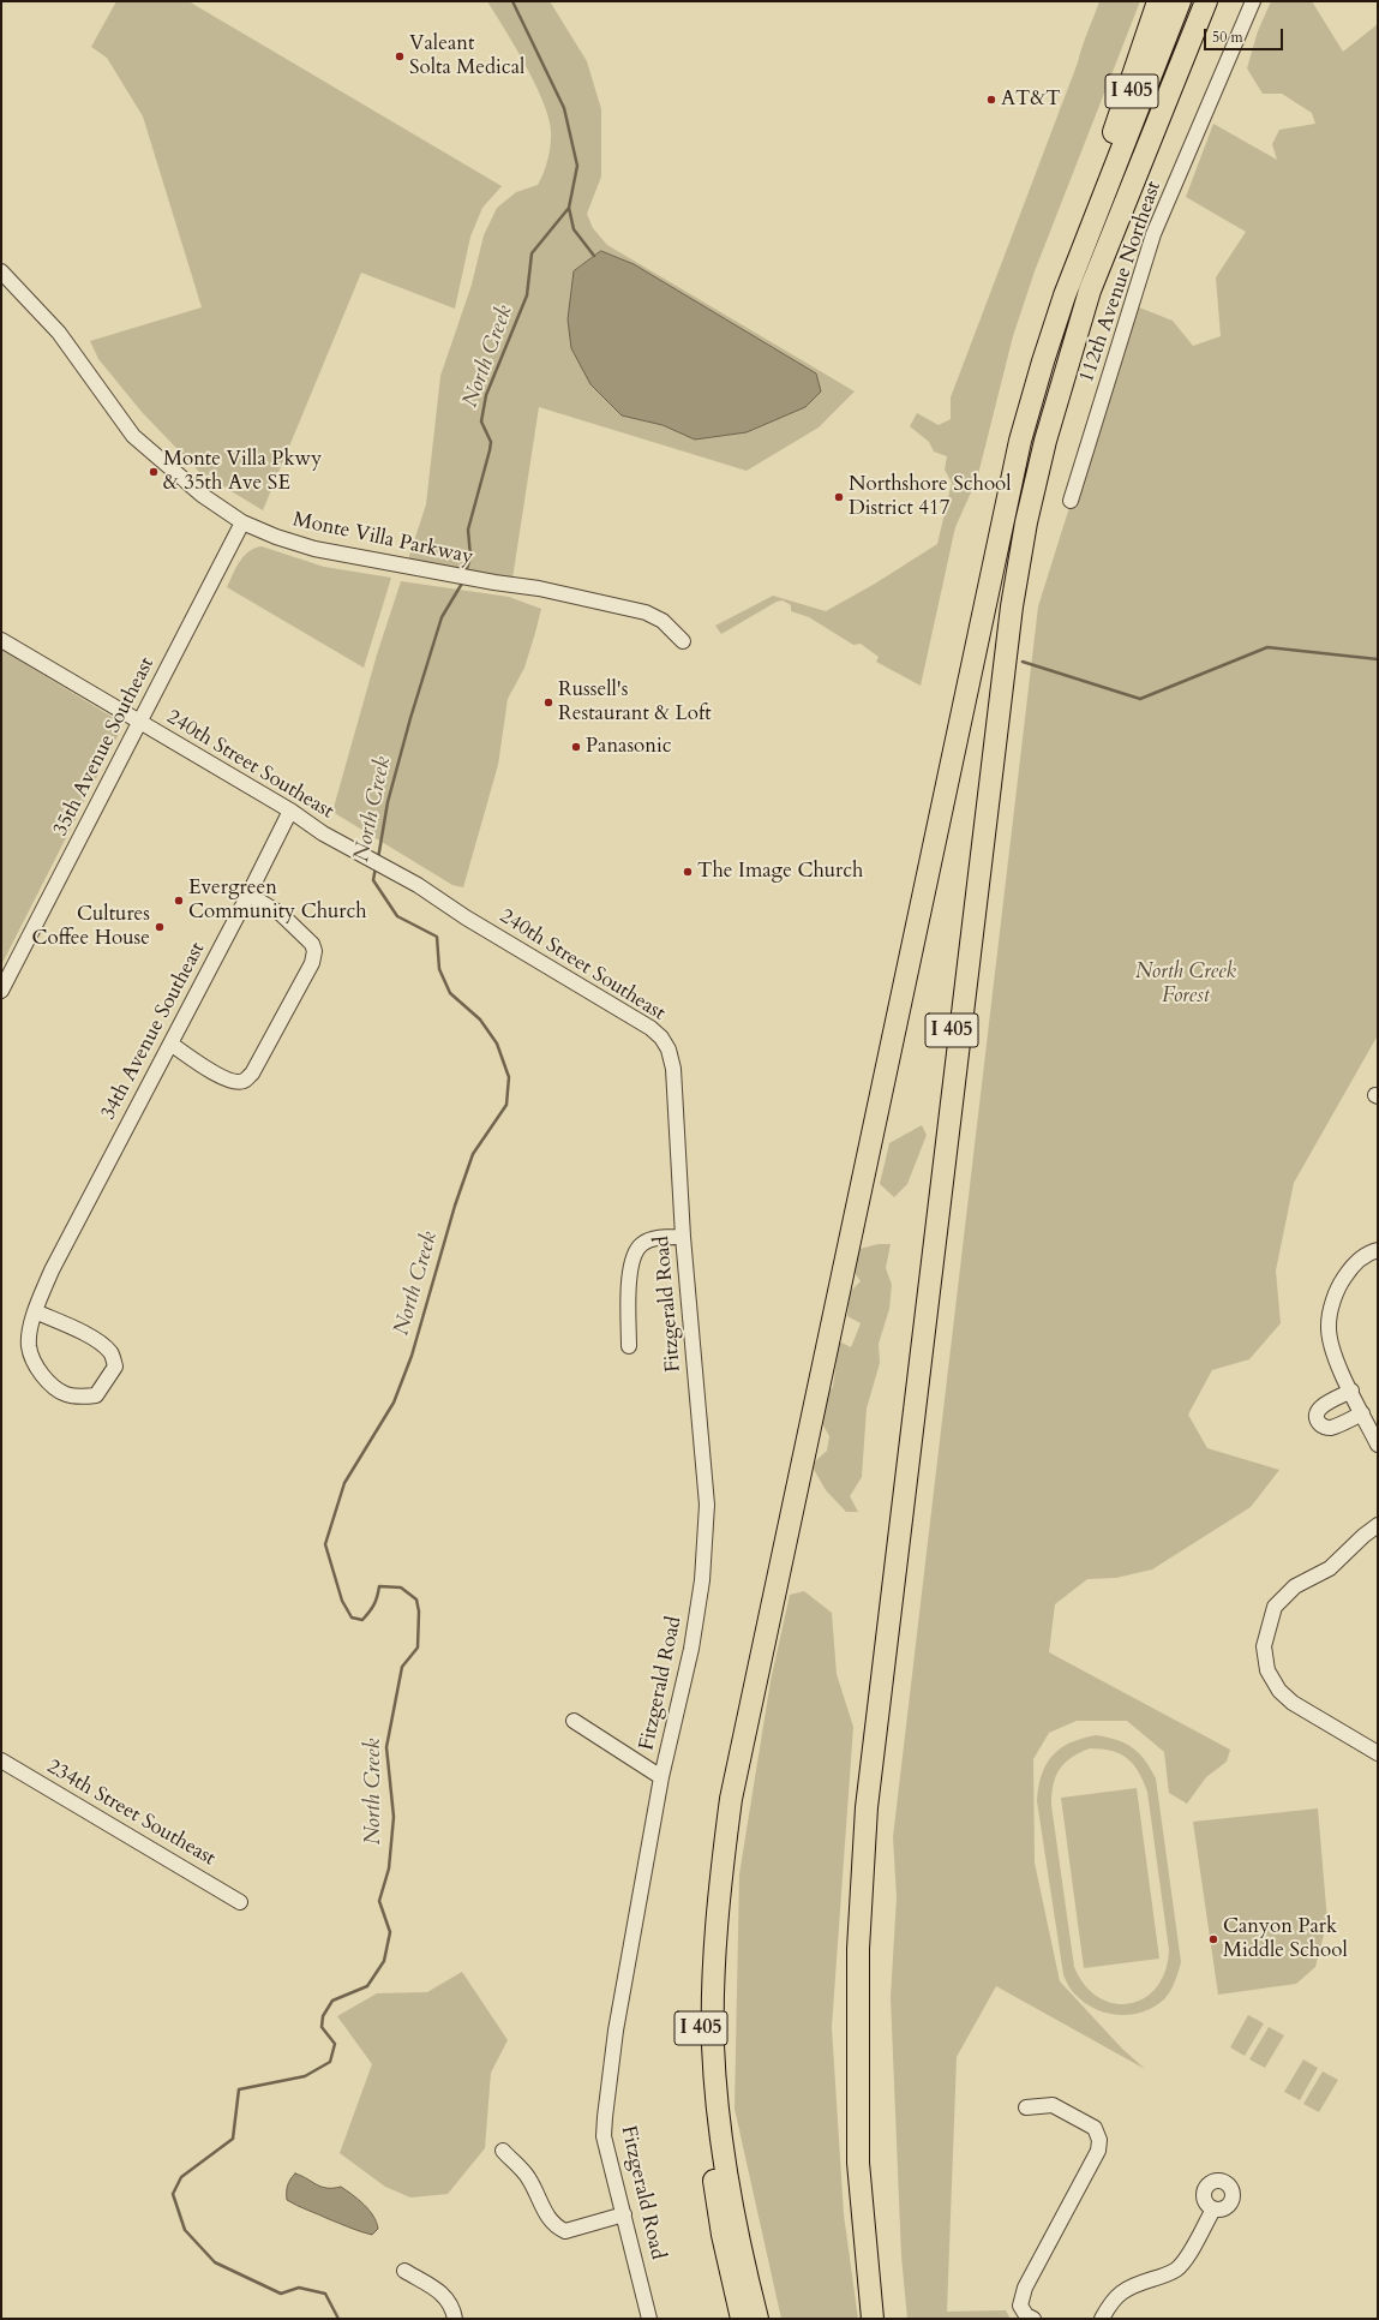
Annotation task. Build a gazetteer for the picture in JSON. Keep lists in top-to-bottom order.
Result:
{
  "streets": {
    "highway": ["I 405"],
    "street": [
      "112th Avenue Northeast",
      "Monte Villa Parkway",
      "35th Avenue Southeast",
      "240th Street Southeast",
      "34th Avenue Southeast",
      "Fitzgerald Road",
      "234th Street Southeast"
    ]
  },
  "crossings": [
    ["Monte Villa Parkway", "35th Avenue Southeast"],
    ["35th Avenue Southeast", "240th Street Southeast"],
    ["240th Street Southeast", "34th Avenue Southeast"],
    ["240th Street Southeast", "Fitzgerald Road"]
  ],
  "water": ["North Creek"],
  "parks": ["North Creek Forest"],
  "places": [
    "Valeant Solta Medical",
    "AT&T",
    "Monte Villa Pkwy & 35th Ave SE",
    "Northshore School District 417",
    "Russell's Restaurant & Loft",
    "Panasonic",
    "The Image Church",
    "Evergreen Community Church",
    "Cultures Coffee House",
    "Canyon Park Middle School"
  ],
  "scale_bar": "50 m"
}
